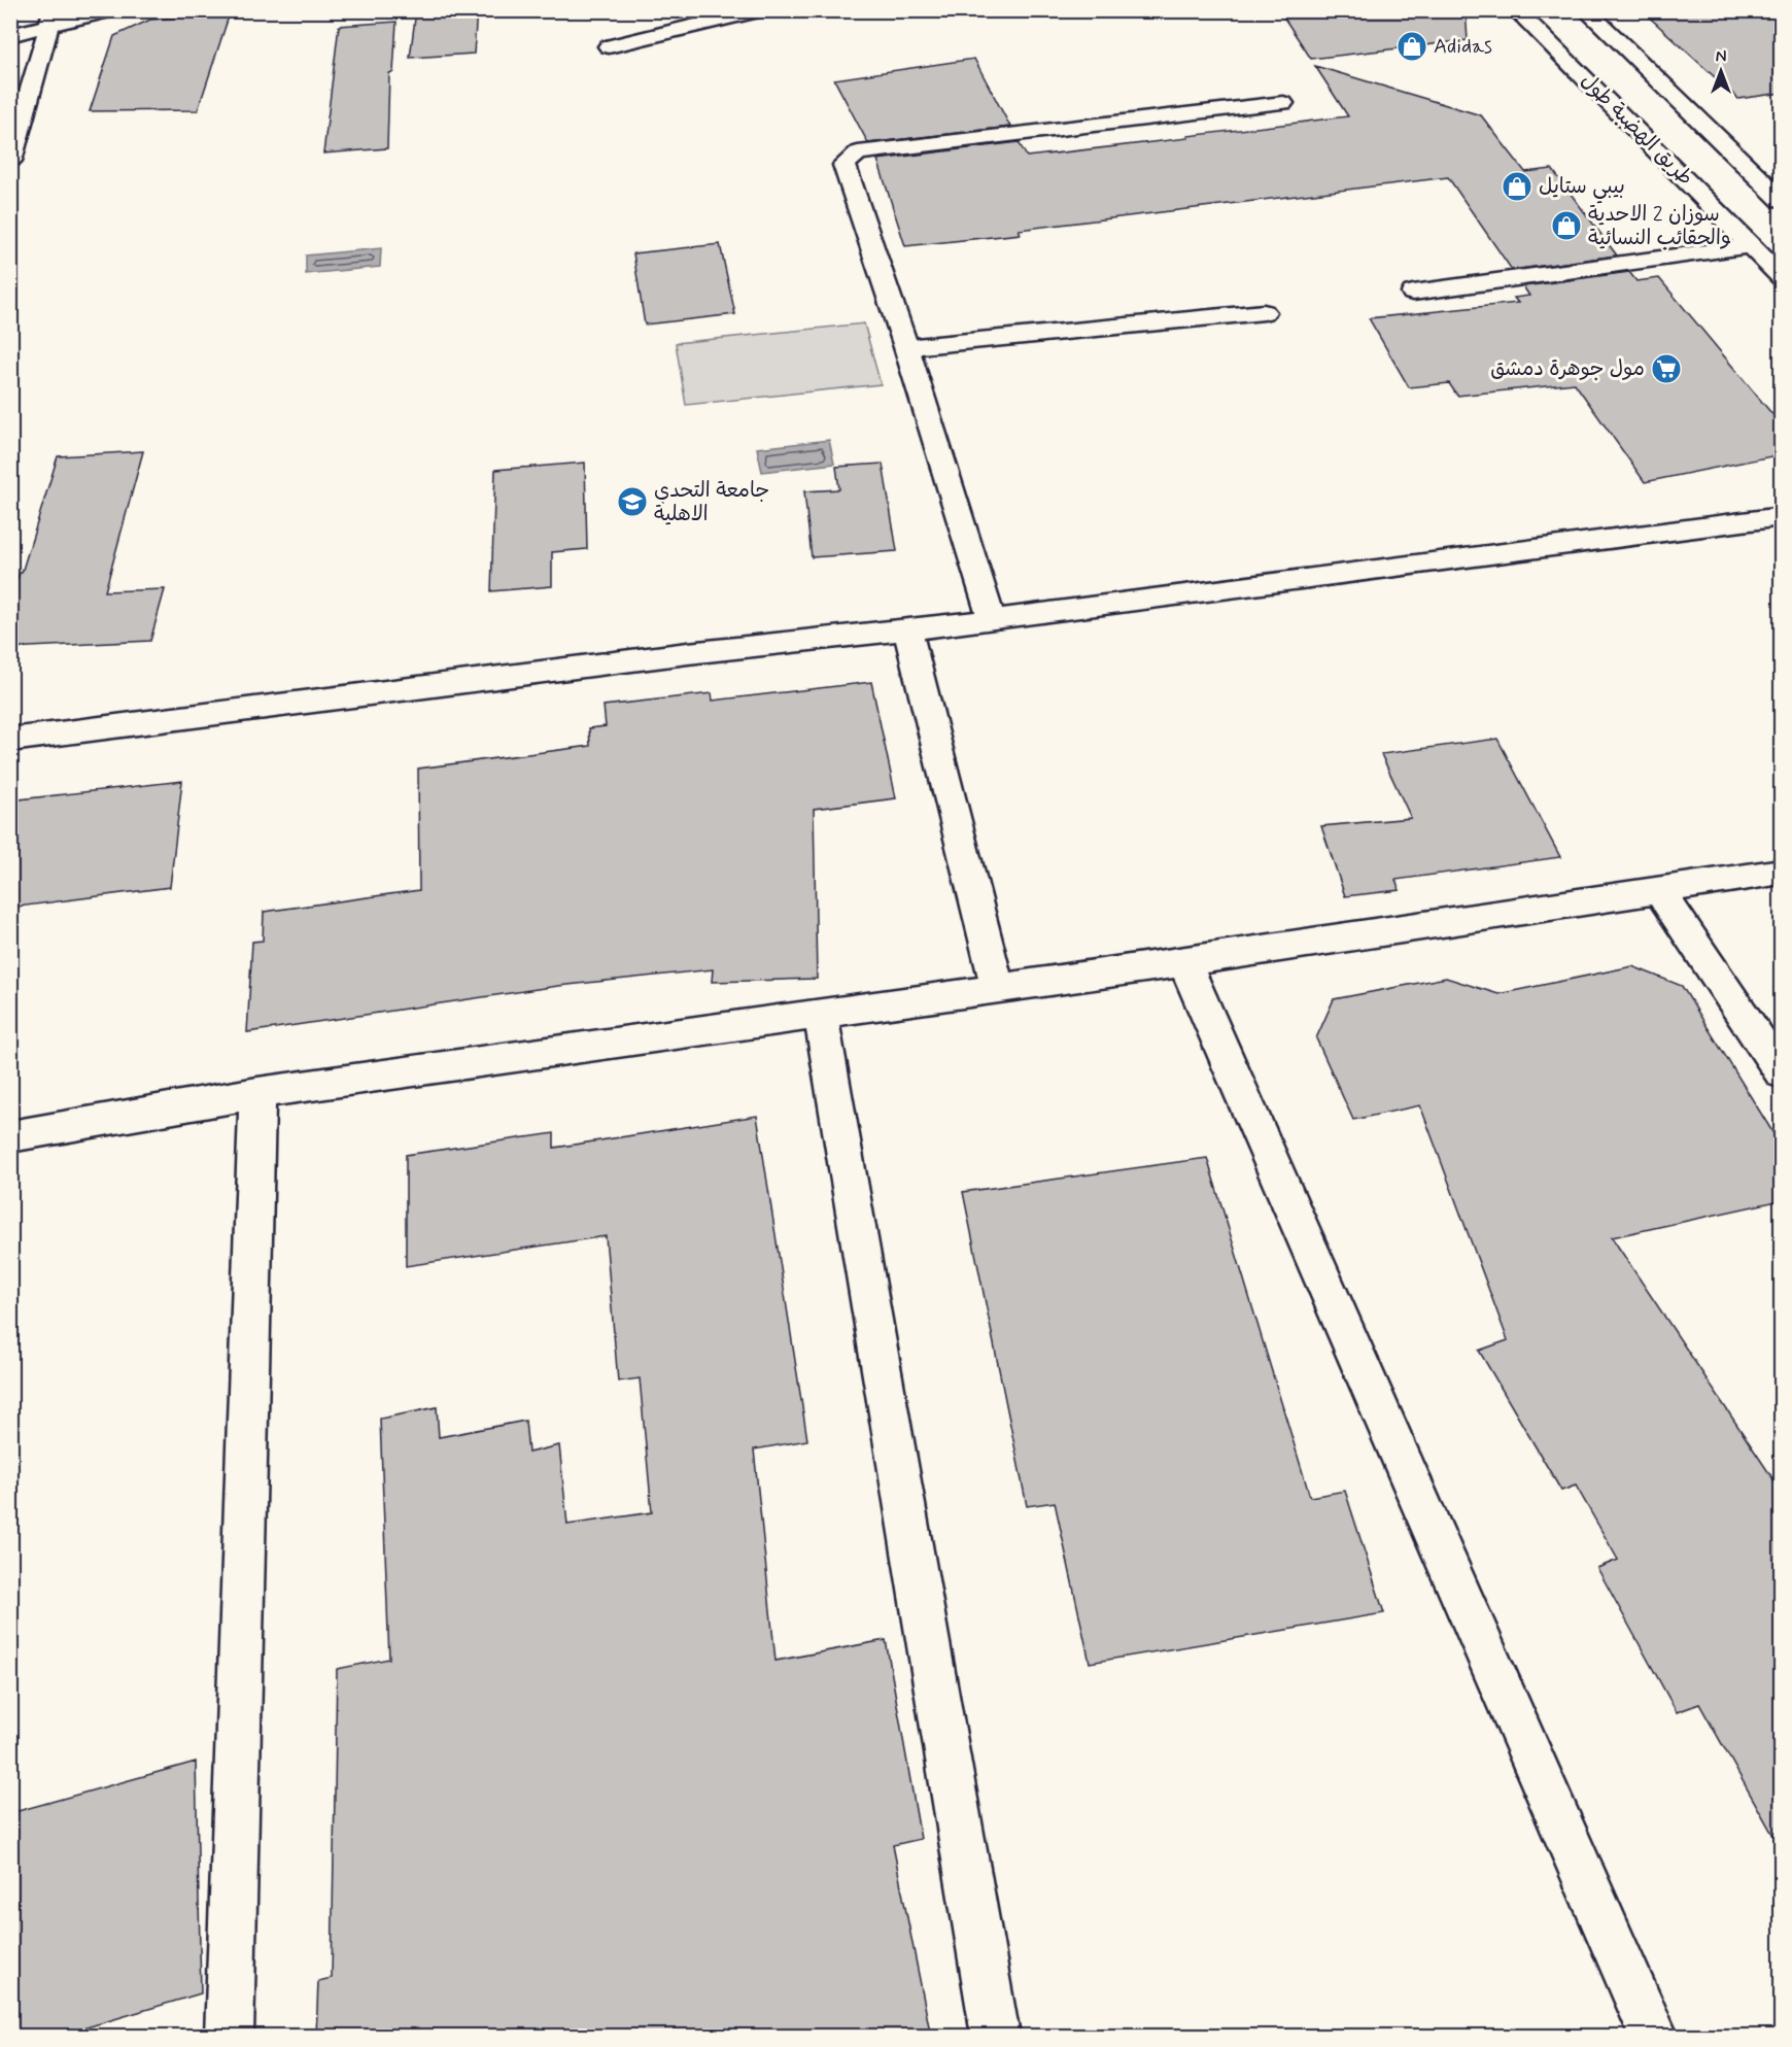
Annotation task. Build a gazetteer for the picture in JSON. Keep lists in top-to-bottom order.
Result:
{
  "streets": {
    "main road": ["طريق الهضبة طول"]
  },
  "places": {
    "shop": ["Adidas", "بيبي ستايل", "سوزان 2 الاحدية والحقائب النسائية"],
    "supermarket": ["مول جوهرة دمشق"],
    "school or university": ["جامعة التحدي الاهلية"]
  },
  "north": "top"
}
